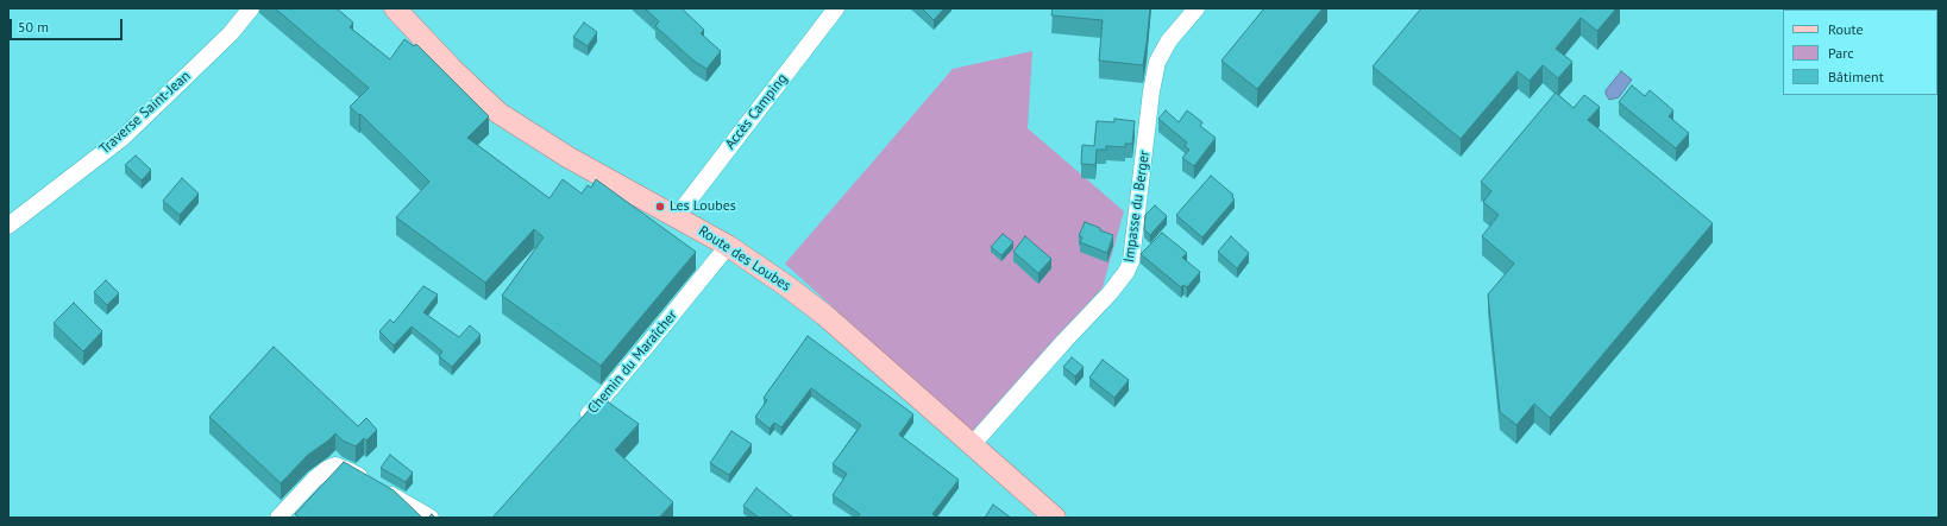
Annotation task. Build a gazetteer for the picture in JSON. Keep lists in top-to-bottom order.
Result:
{
  "streets": {
    "main road": ["Route des Loubes"],
    "street": [
      "Accès Camping",
      "Traverse Saint-Jean",
      "Impasse du Berger",
      "Chemin du Maraîcher"
    ]
  },
  "crossings": [
    ["Accès Camping", "Route des Loubes"],
    ["Impasse du Berger", "Route des Loubes"],
    ["Route des Loubes", "Chemin du Maraîcher"]
  ],
  "places": ["Les Loubes"],
  "legend": ["Route", "Parc", "Bâtiment"],
  "scale_bar": "50 m"
}
